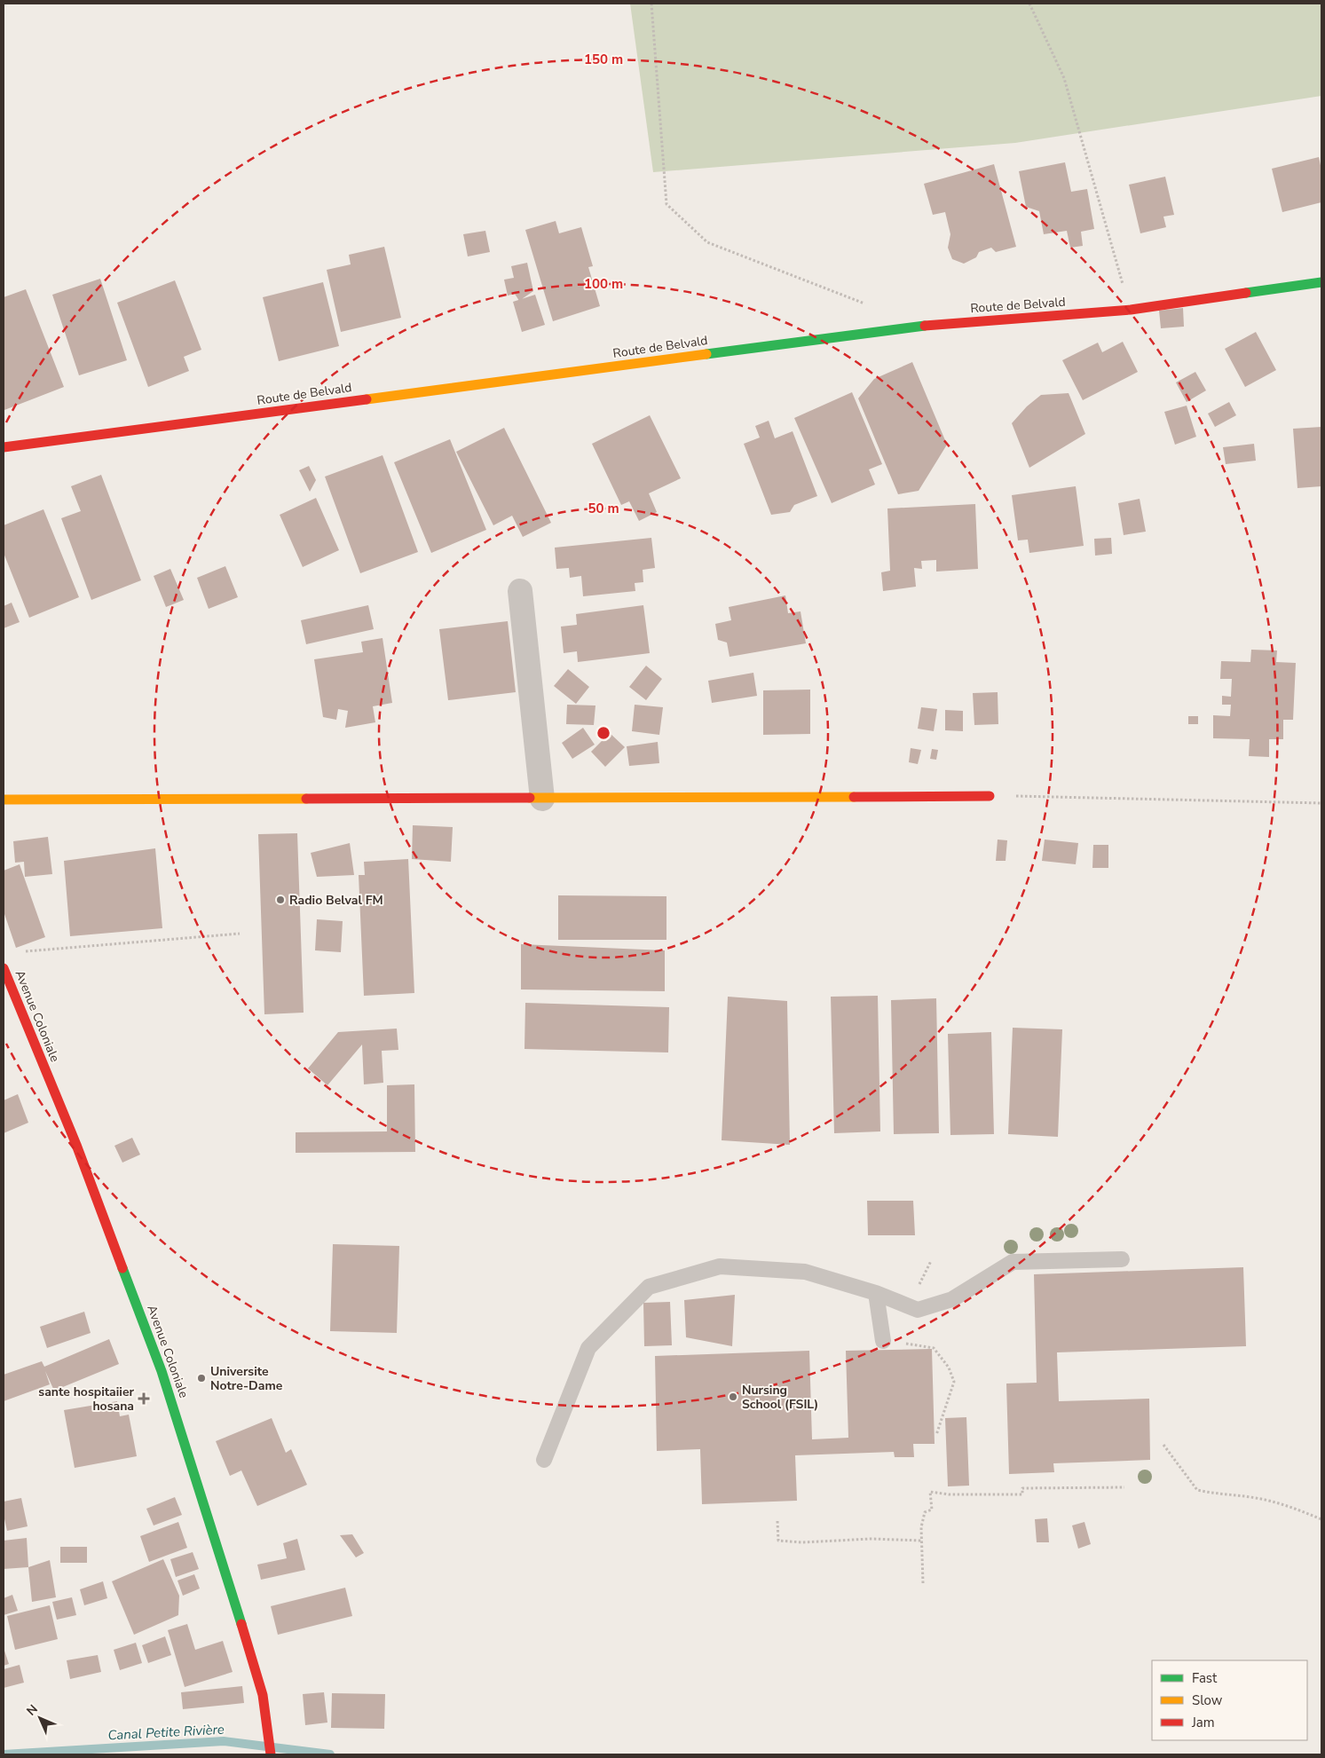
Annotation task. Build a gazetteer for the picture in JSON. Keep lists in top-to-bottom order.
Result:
{
  "streets": {
    "street": ["Route de Belvald", "Avenue Coloniale"]
  },
  "water": ["Canal Petite Rivière"],
  "places": {
    "other": ["Radio Belval FM", "Universite Notre-Dame", "Nursing School (FSIL)"],
    "health": ["sante hospitaiier hosana"]
  },
  "legend": ["Fast", "Slow", "Jam"],
  "north": "top left",
  "rings": ["150 m", "100 m", "50 m"]
}
